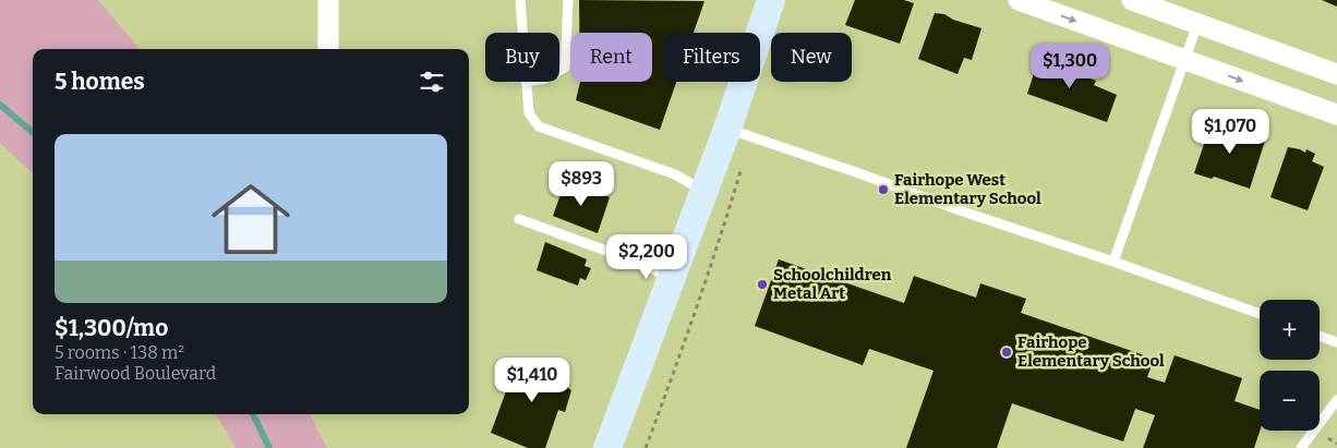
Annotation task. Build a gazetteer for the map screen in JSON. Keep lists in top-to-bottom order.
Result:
{
  "places": ["Fairhope West Elementary School", "Schoolchildren Metal Art", "Fairhope Elementary School"],
  "page": {
    "chip": [
      "Buy",
      "Rent",
      "Filters",
      "New"
    ],
    "price": [
      "$1,300",
      "$1,070",
      "$893",
      "$2,200",
      "$1,410"
    ],
    "heading": "5 homes",
    "list": [
      {
        "name": "$1,300/mo",
        "note": "5 rooms · 138 m² · Fairwood Boulevard"
      }
    ],
    "map_buttons": ["+", "−"]
  }
}
